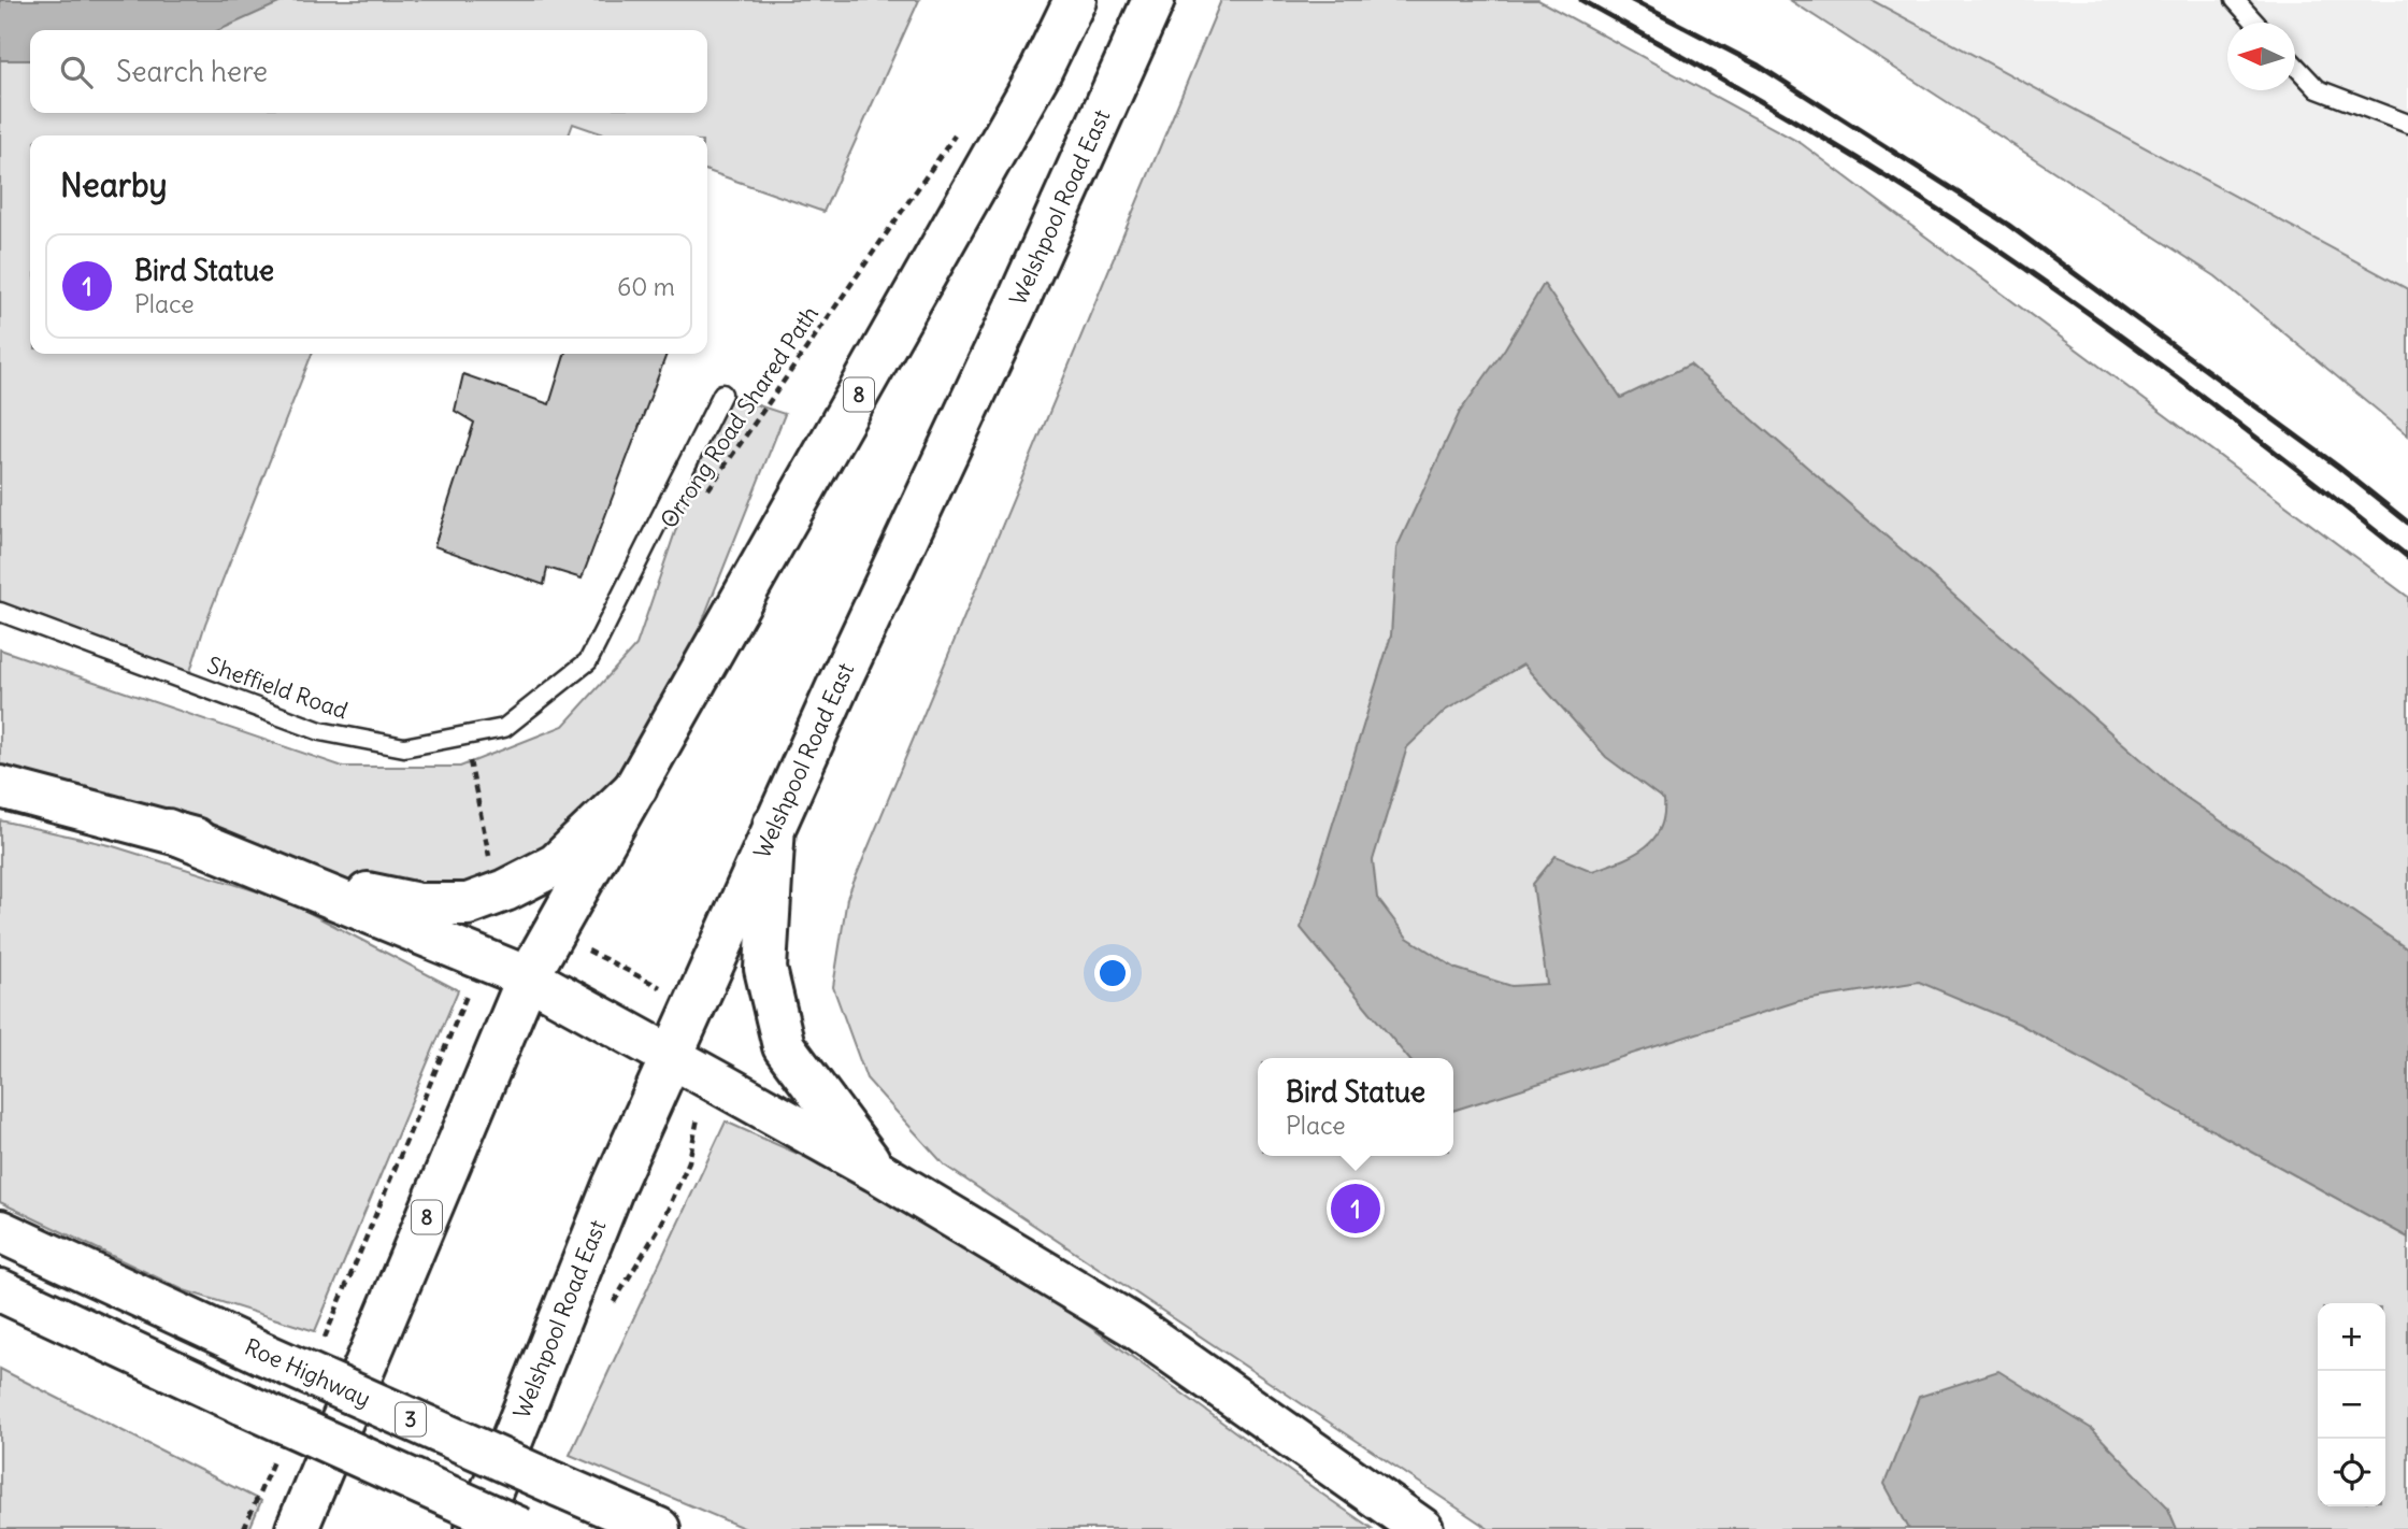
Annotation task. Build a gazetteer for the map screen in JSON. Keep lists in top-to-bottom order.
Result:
{
  "streets": {
    "highway": [
      "Welshpool Road East",
      "8",
      "Roe Highway",
      "3"
    ],
    "lane": ["Sheffield Road"],
    "path": ["Orrong Road Shared Path"]
  },
  "north": "left",
  "page": {
    "search": "Search here",
    "heading": "Nearby",
    "list": [
      {
        "mark": "1",
        "name": "Bird Statue",
        "note": "Place",
        "value": "60 m"
      }
    ],
    "popup": ["Bird Statue", "Place"],
    "pins": "1",
    "map_buttons": ["+", "−"]
  }
}
